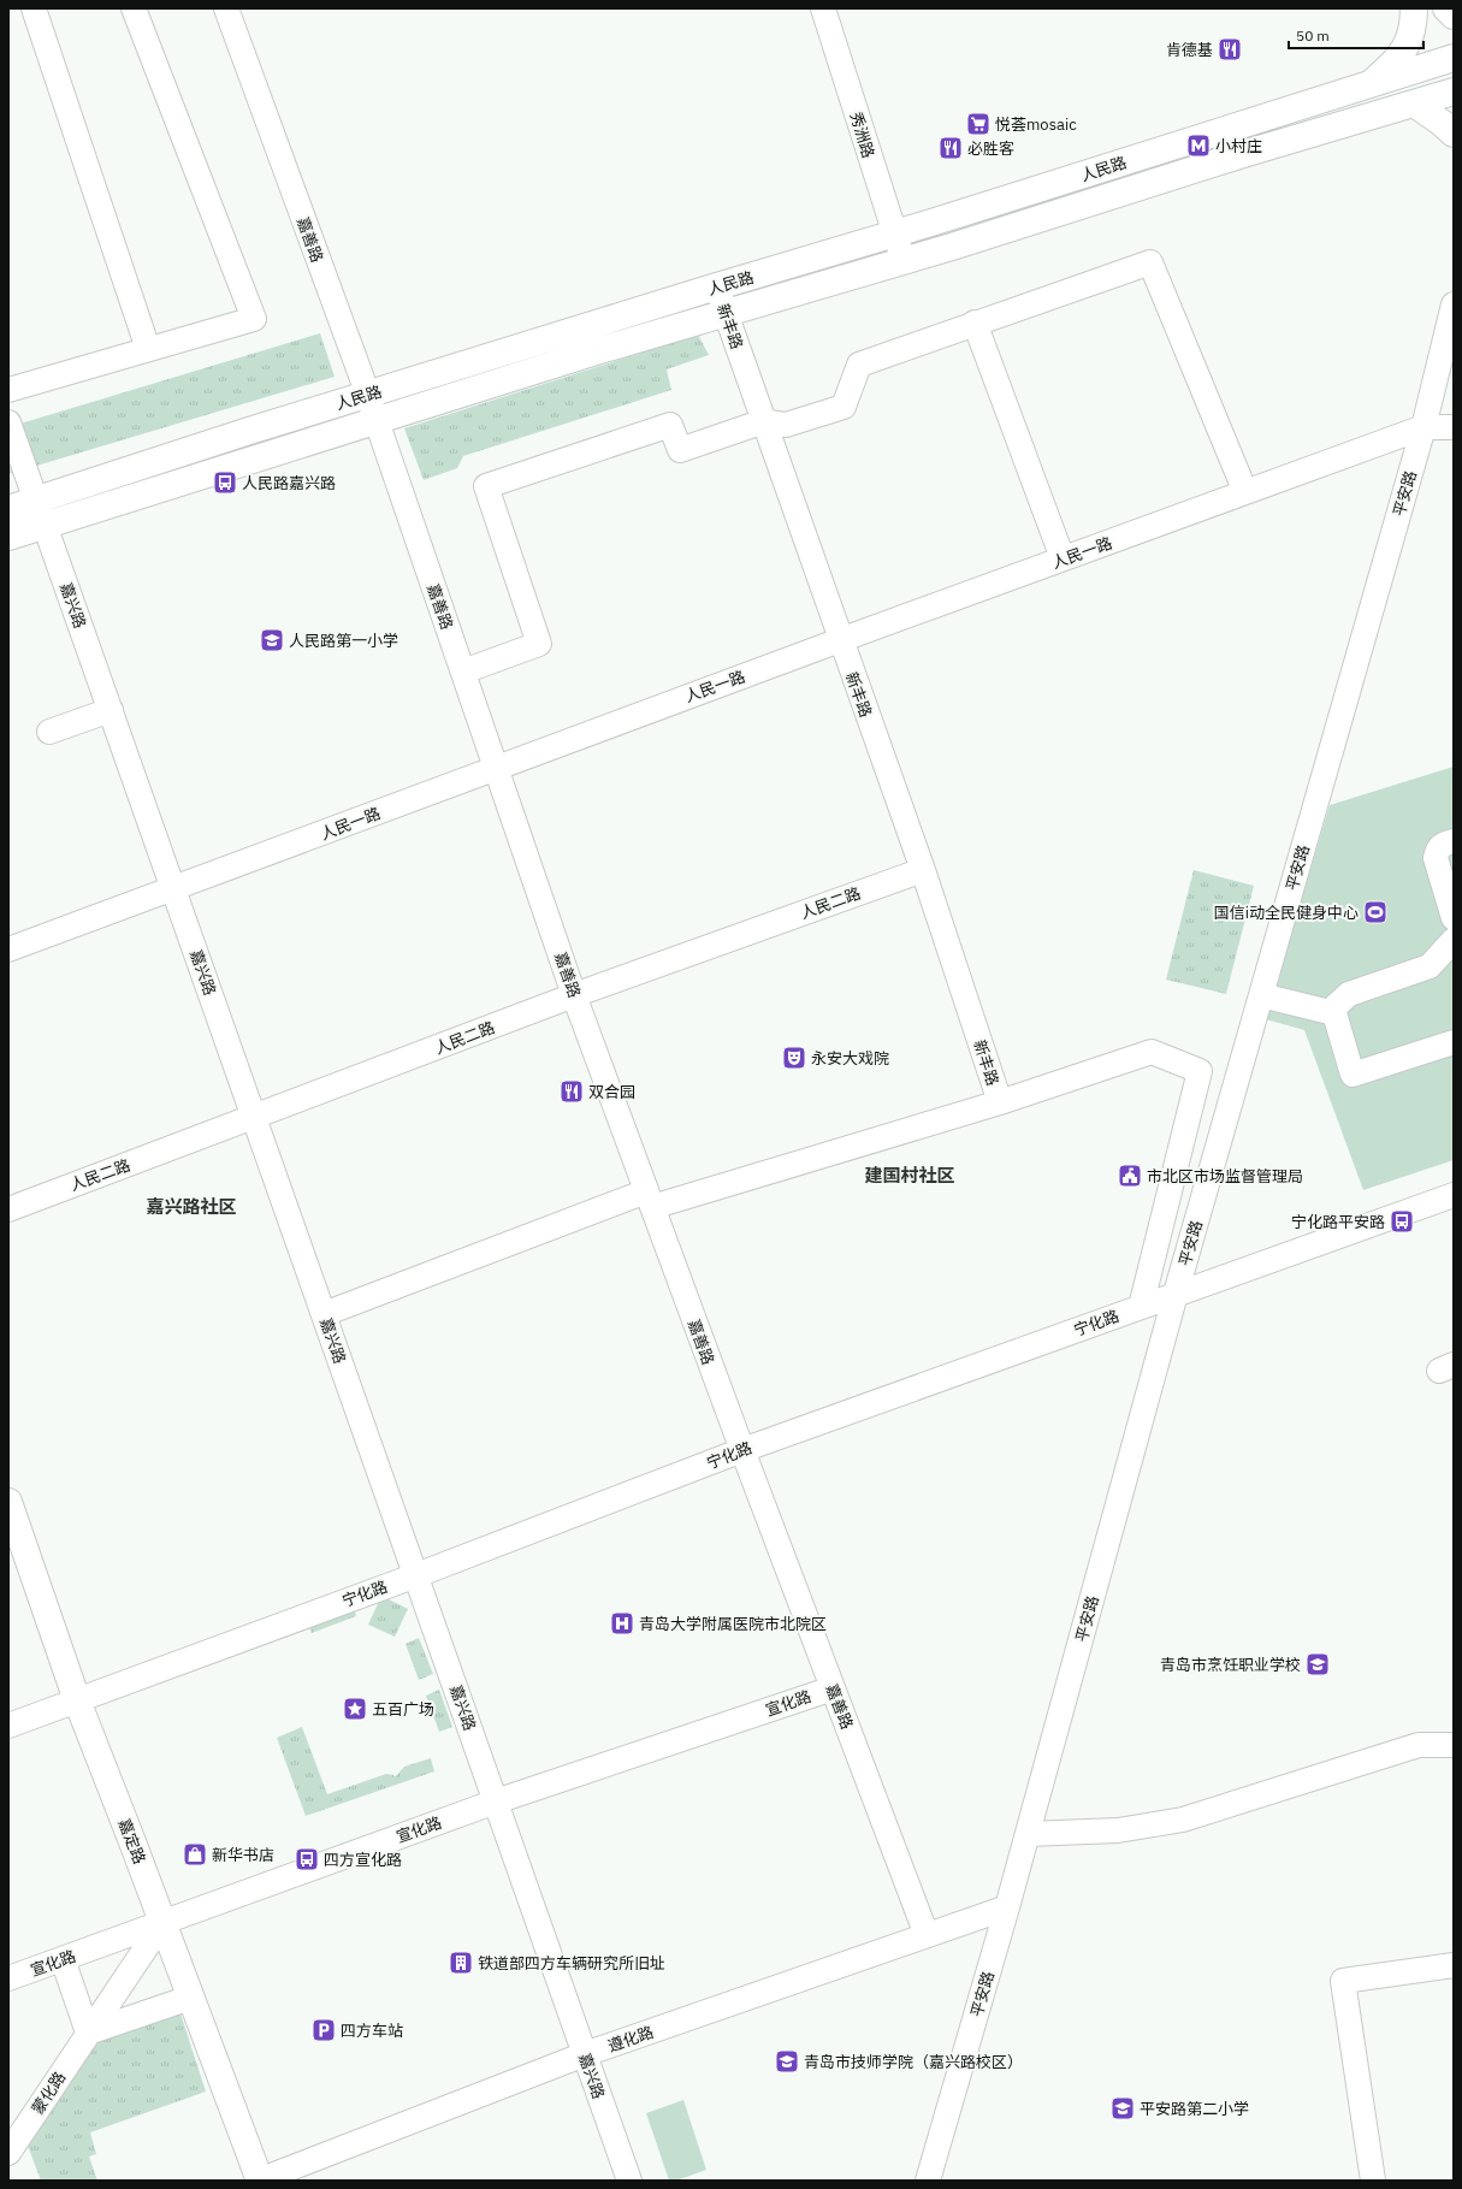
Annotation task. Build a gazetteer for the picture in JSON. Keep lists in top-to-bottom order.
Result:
{
  "streets": {
    "main road": ["人民路", "嘉定路"],
    "street": [
      "秀洲路",
      "嘉善路",
      "新丰路",
      "平安路",
      "人民一路",
      "嘉兴路",
      "人民二路",
      "宁化路",
      "宣化路",
      "遵化路",
      "蒙化路"
    ]
  },
  "crossings": [
    ["秀洲路", "人民路"],
    ["人民路", "嘉善路"],
    ["人民路", "新丰路"],
    ["人民路", "嘉兴路"],
    ["嘉善路", "人民一路"],
    ["嘉善路", "人民二路"],
    ["嘉善路", "宁化路"],
    ["嘉善路", "宣化路"],
    ["嘉善路", "遵化路"],
    ["新丰路", "人民一路"],
    ["新丰路", "人民二路"],
    ["平安路", "人民一路"],
    ["平安路", "宁化路"],
    ["平安路", "遵化路"],
    ["人民一路", "嘉兴路"],
    ["嘉兴路", "人民二路"],
    ["嘉兴路", "宁化路"],
    ["嘉兴路", "宣化路"],
    ["嘉兴路", "遵化路"],
    ["宁化路", "嘉定路"],
    ["宣化路", "嘉定路"],
    ["宣化路", "蒙化路"],
    ["嘉定路", "遵化路"],
    ["嘉定路", "蒙化路"]
  ],
  "districts": ["建国村社区", "嘉兴路社区"],
  "places": {
    "restaurant": ["肯德基", "必胜客", "双合园"],
    "supermarket": ["悦荟mosaic"],
    "metro station": ["小村庄"],
    "bus stop": ["人民路嘉兴路", "宁化路平安路", "四方宣化路"],
    "school or university": [
      "人民路第一小学",
      "青岛市烹饪职业学校",
      "青岛市技师学院（嘉兴路校区）",
      "平安路第二小学"
    ],
    "sports": ["国信i动全民健身中心"],
    "theatre": ["永安大戏院"],
    "public building": ["市北区市场监督管理局"],
    "hospital": ["青岛大学附属医院市北院区"],
    "place": ["五百广场"],
    "shop": ["新华书店"],
    "building": ["铁道部四方车辆研究所旧址"],
    "parking": ["四方车站"]
  },
  "scale_bar": "50 m"
}
